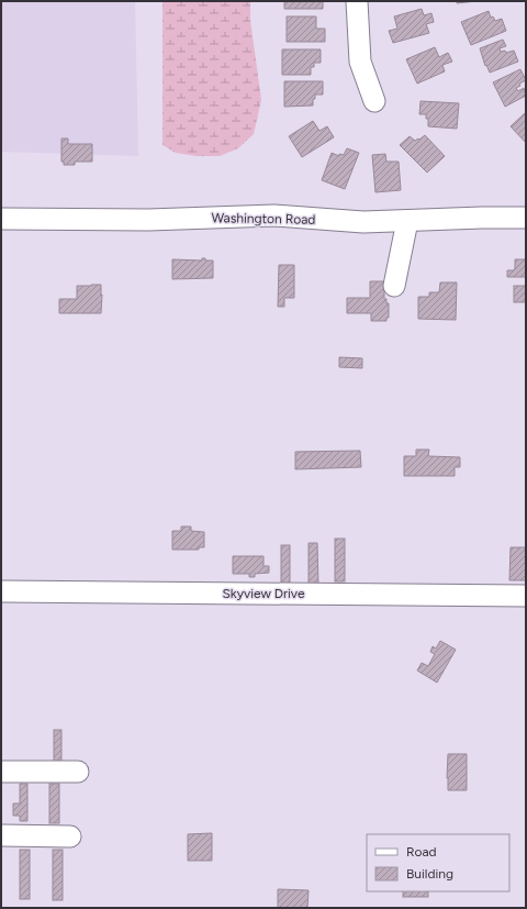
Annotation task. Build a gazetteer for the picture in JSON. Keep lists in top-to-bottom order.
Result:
{
  "streets": {
    "street": ["Washington Road", "Skyview Drive"]
  },
  "legend": ["Road", "Building"]
}
